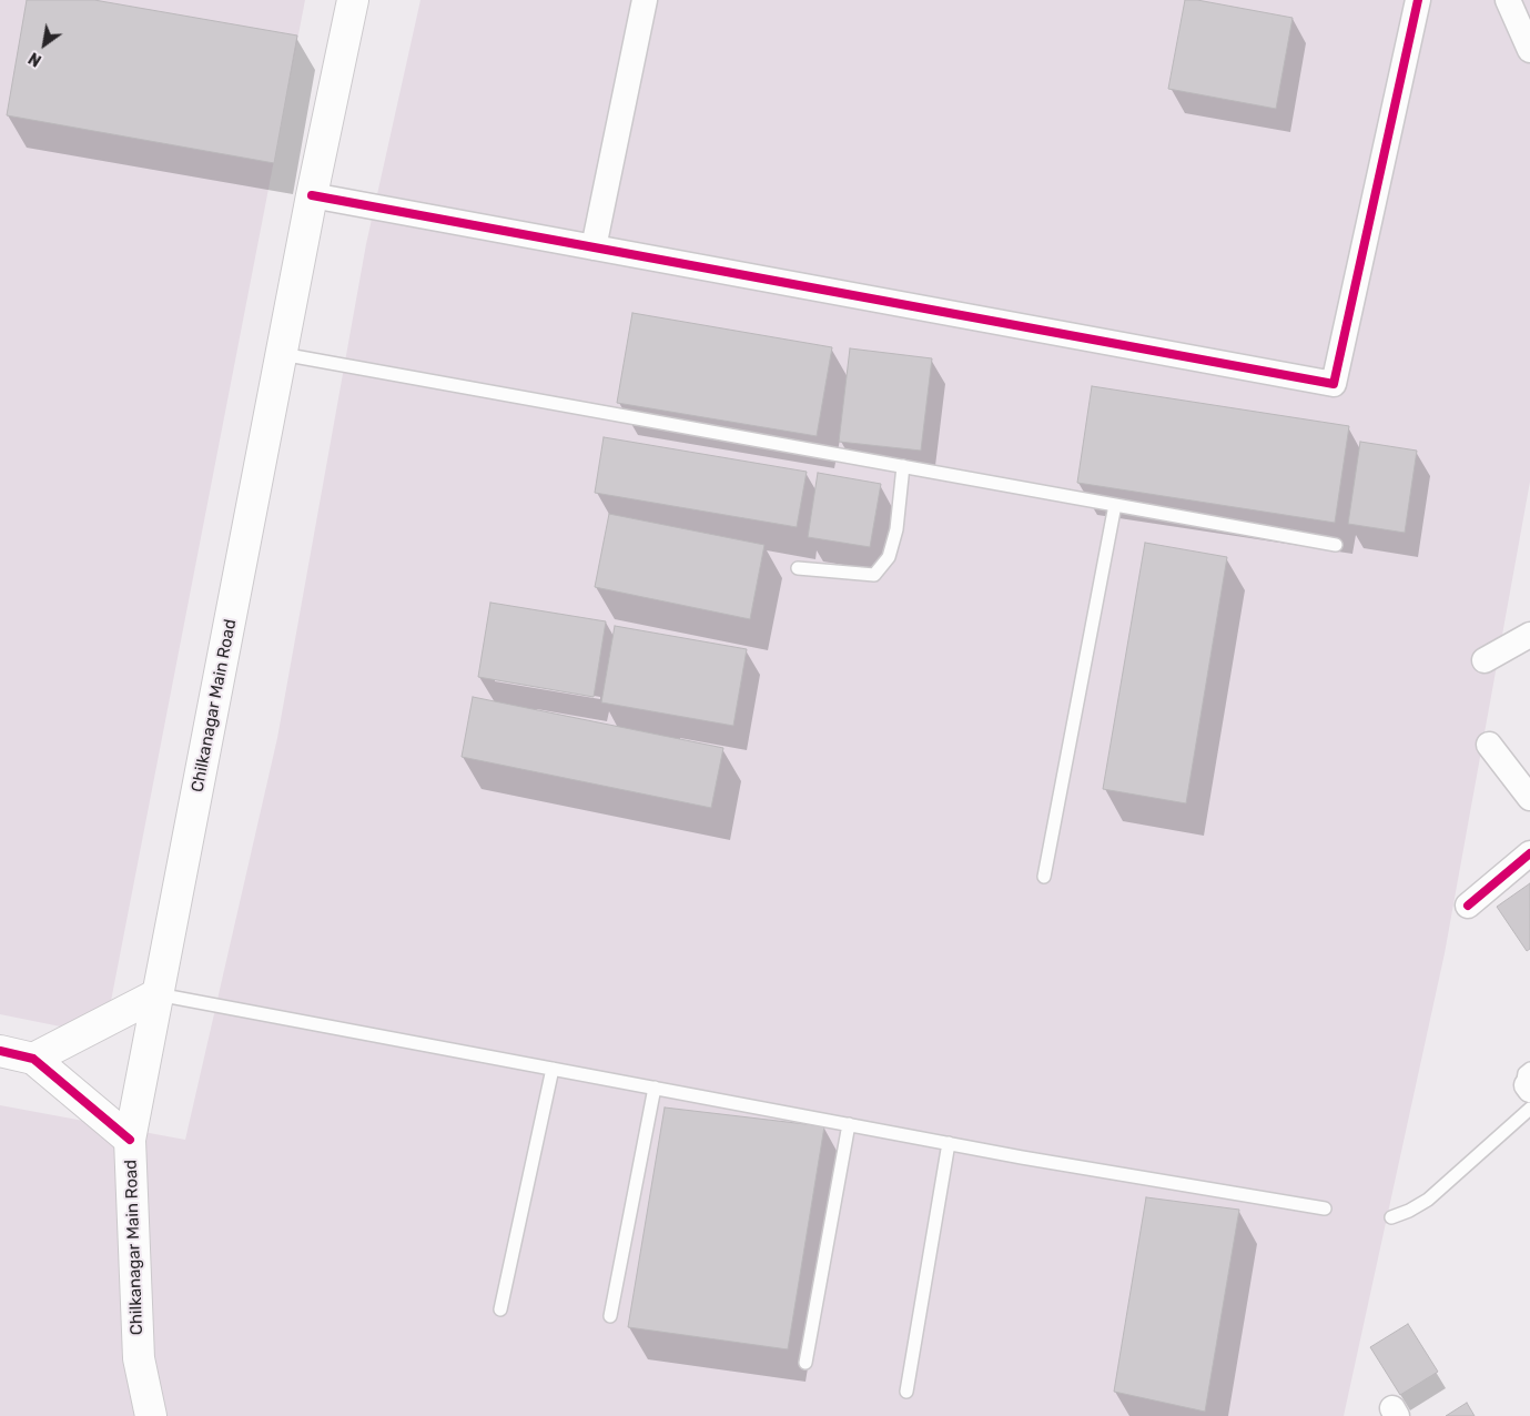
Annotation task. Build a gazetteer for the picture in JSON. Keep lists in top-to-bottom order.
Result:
{
  "streets": {
    "main road": ["Chilkanagar Main Road"]
  },
  "north": "bottom left"
}
